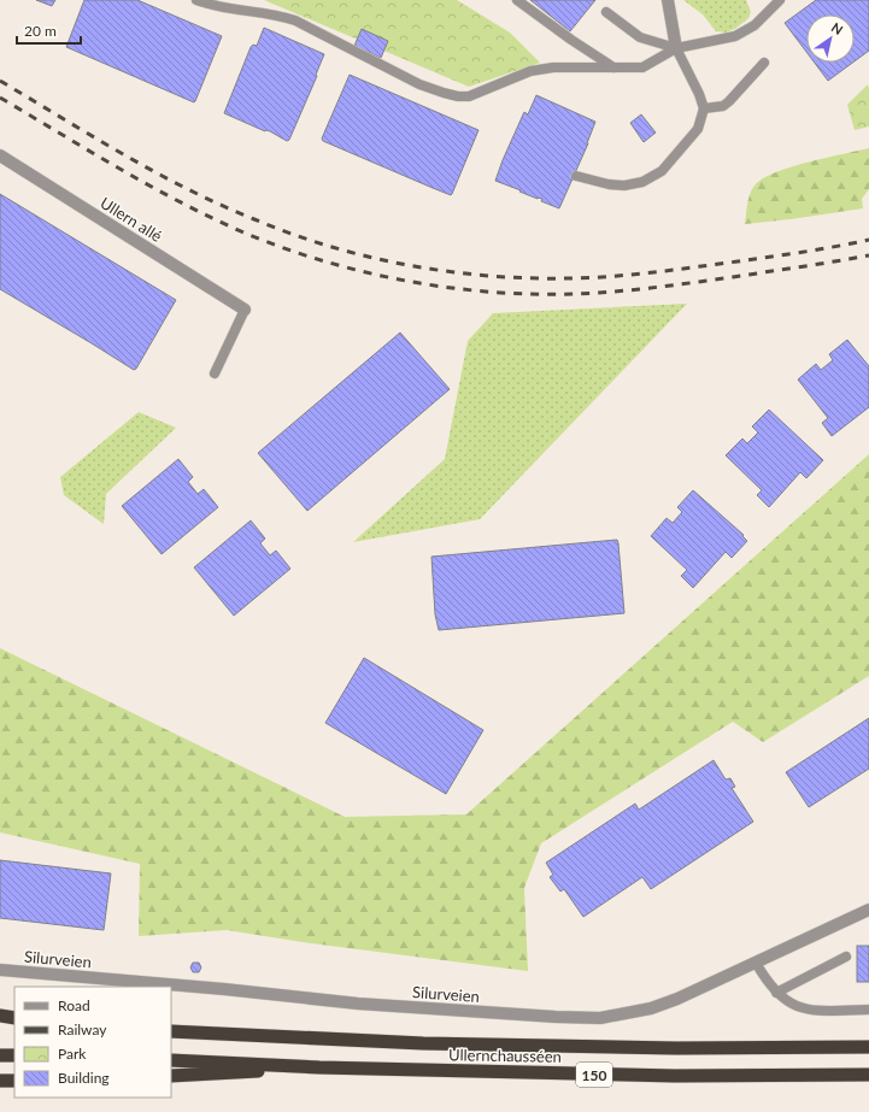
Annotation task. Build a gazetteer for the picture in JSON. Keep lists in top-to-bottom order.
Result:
{
  "streets": {
    "highway": ["Ullernchausséen", "150"],
    "street": ["Ullern allé", "Silurveien"]
  },
  "legend": [
    "Road",
    "Railway",
    "Park",
    "Building"
  ],
  "scale_bar": "20 m",
  "north": "top right"
}
